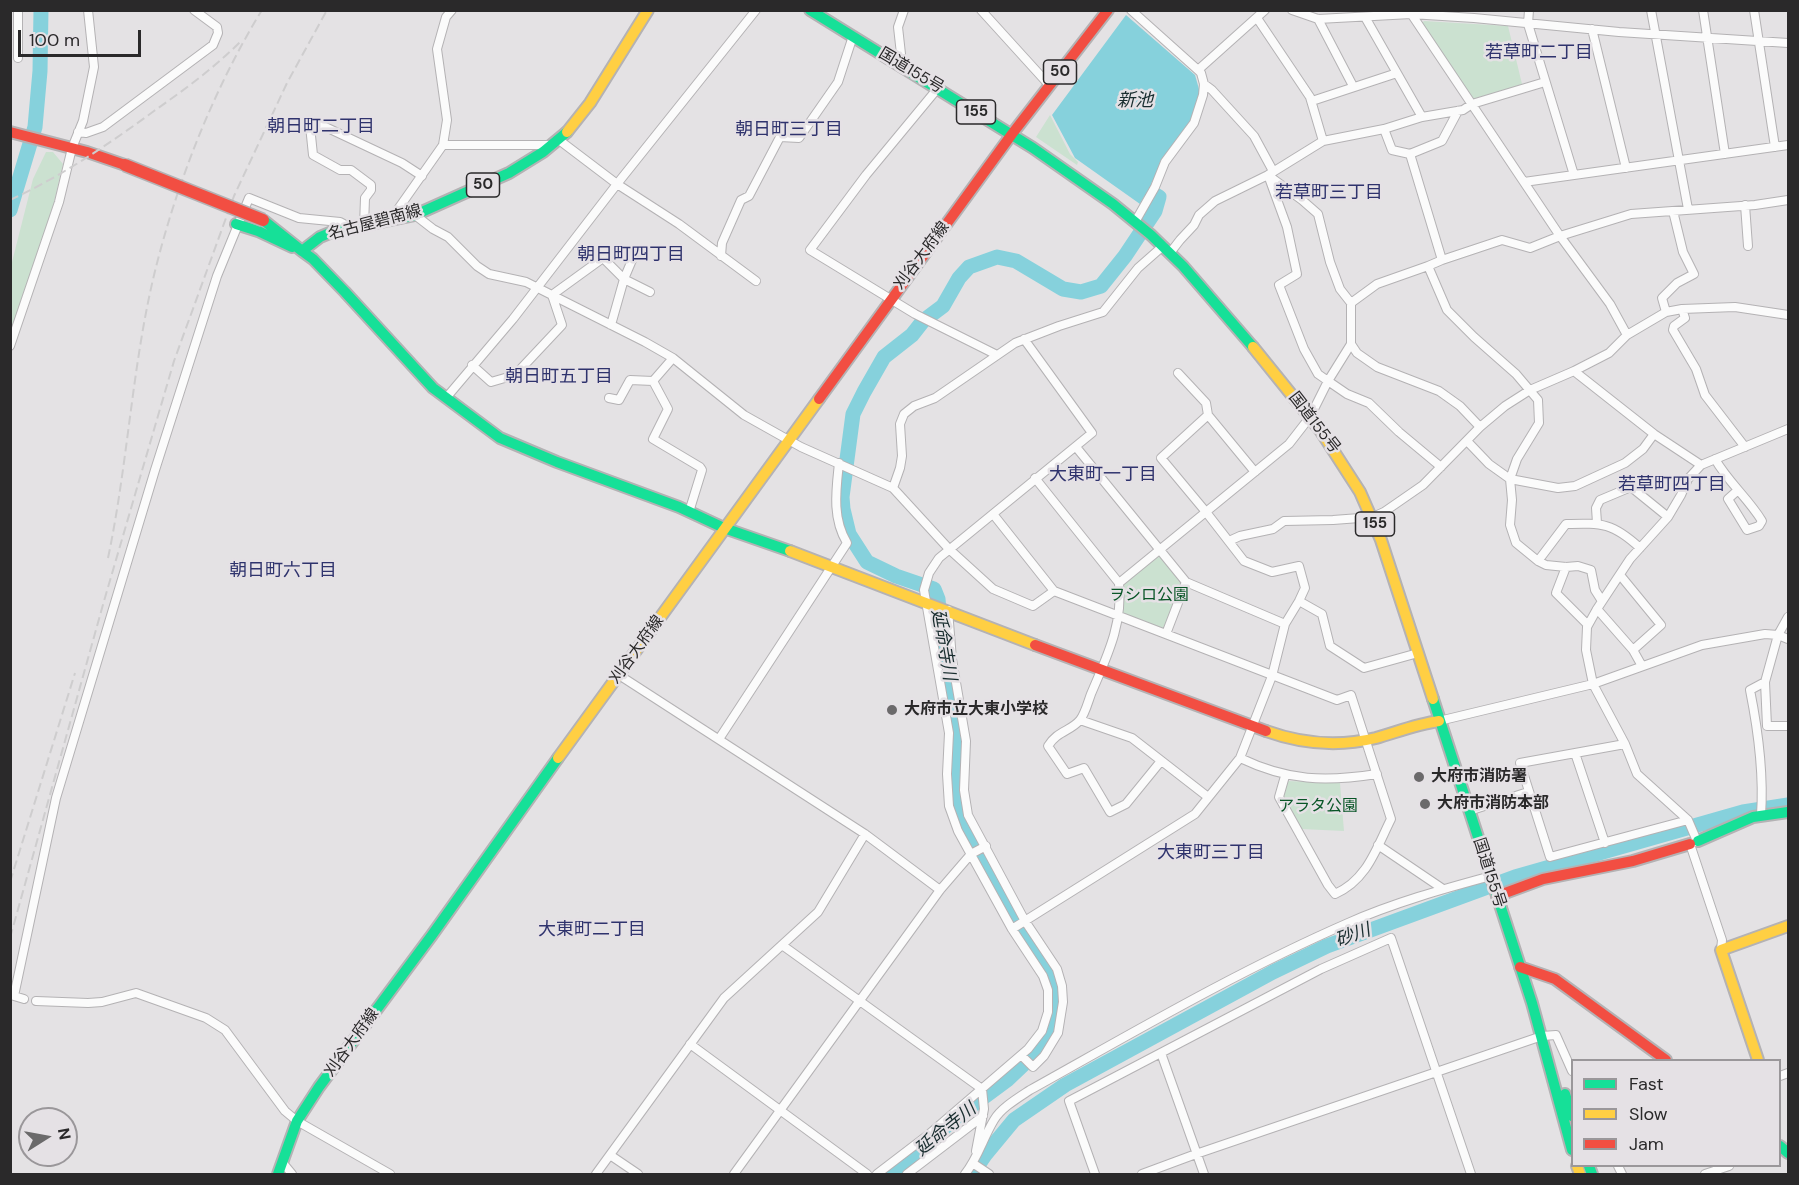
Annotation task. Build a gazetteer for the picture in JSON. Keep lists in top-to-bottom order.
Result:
{
  "streets": {
    "main road": [
      "国道155号",
      "50",
      "155",
      "名古屋碧南線",
      "刈谷大府線"
    ]
  },
  "crossings": [
    ["国道155号", "50"],
    ["国道155号", "刈谷大府線"],
    ["50", "刈谷大府線"]
  ],
  "districts": [
    "若草町二丁目",
    "朝日町二丁目",
    "朝日町三丁目",
    "若草町三丁目",
    "朝日町四丁目",
    "朝日町五丁目",
    "大東町一丁目",
    "若草町四丁目",
    "朝日町六丁目",
    "大東町三丁目",
    "大東町二丁目"
  ],
  "water": ["新池", "延命寺川", "砂川"],
  "parks": ["ヲシロ公園", "アラタ公園"],
  "places": ["大府市立大東小学校", "大府市消防署", "大府市消防本部"],
  "legend": ["Fast", "Slow", "Jam"],
  "scale_bar": "100 m",
  "north": "right"
}
